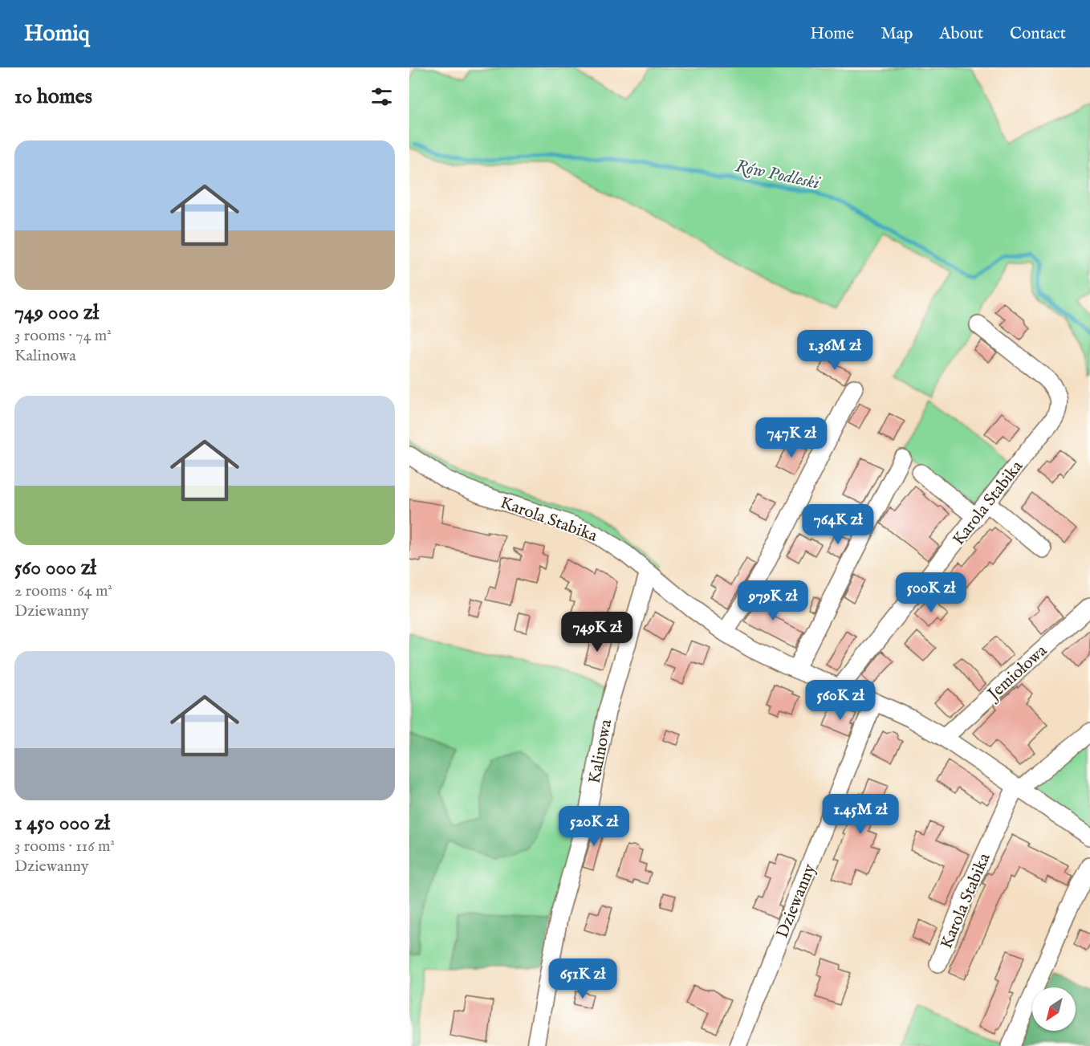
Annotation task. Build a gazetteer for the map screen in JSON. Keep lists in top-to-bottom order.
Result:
{
  "streets": {
    "street": [
      "Karola Stabika",
      "Jemiołowa",
      "Kalinowa",
      "Dziewanny"
    ]
  },
  "crossings": [
    ["Karola Stabika", "Jemiołowa"],
    ["Karola Stabika", "Kalinowa"],
    ["Karola Stabika", "Dziewanny"]
  ],
  "water": ["Rów Podleski"],
  "north": "bottom left",
  "page": {
    "header": "Homiq",
    "nav": [
      "Home",
      "Map",
      "About",
      "Contact"
    ],
    "heading": "10 homes",
    "list": [
      {
        "name": "749 000 zł",
        "note": "3 rooms · 74 m² · Kalinowa"
      },
      {
        "name": "560 000 zł",
        "note": "2 rooms · 64 m² · Dziewanny"
      },
      {
        "name": "1 450 000 zł",
        "note": "3 rooms · 116 m² · Dziewanny"
      }
    ],
    "price": [
      "1.36M zł",
      "747K zł",
      "764K zł",
      "500K zł",
      "979K zł",
      "749K zł",
      "560K zł",
      "1.45M zł",
      "520K zł",
      "651K zł"
    ]
  }
}
